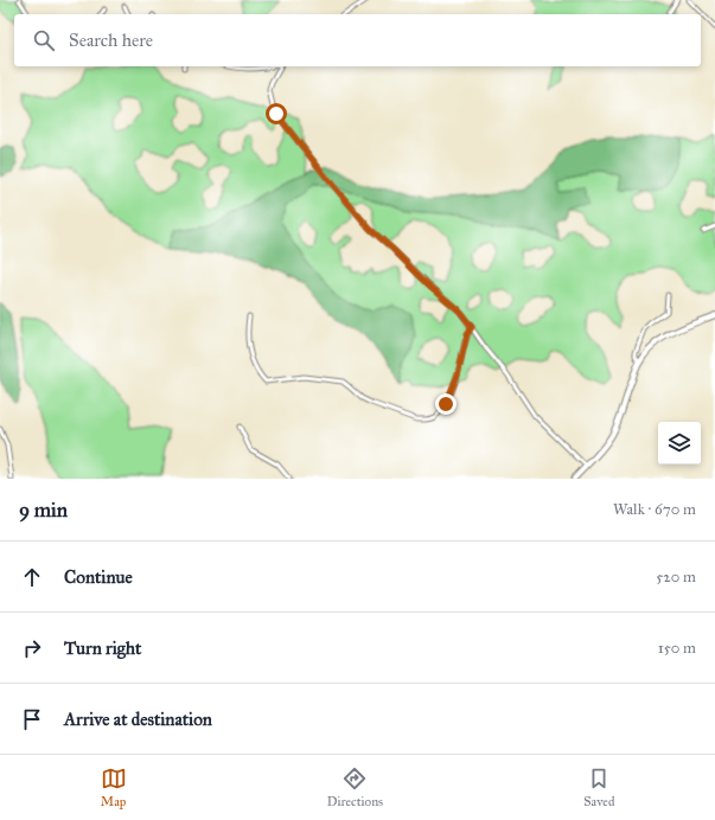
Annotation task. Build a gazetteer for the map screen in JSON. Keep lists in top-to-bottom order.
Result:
{
  "page": {
    "search": "Search here",
    "heading": ["9 min", "Walk · 670 m"],
    "list": [
      ["Continue", "520 m"],
      ["Turn right", "150 m"],
      "Arrive at destination"
    ],
    "nav": ["Map", "Directions", "Saved"]
  }
}
